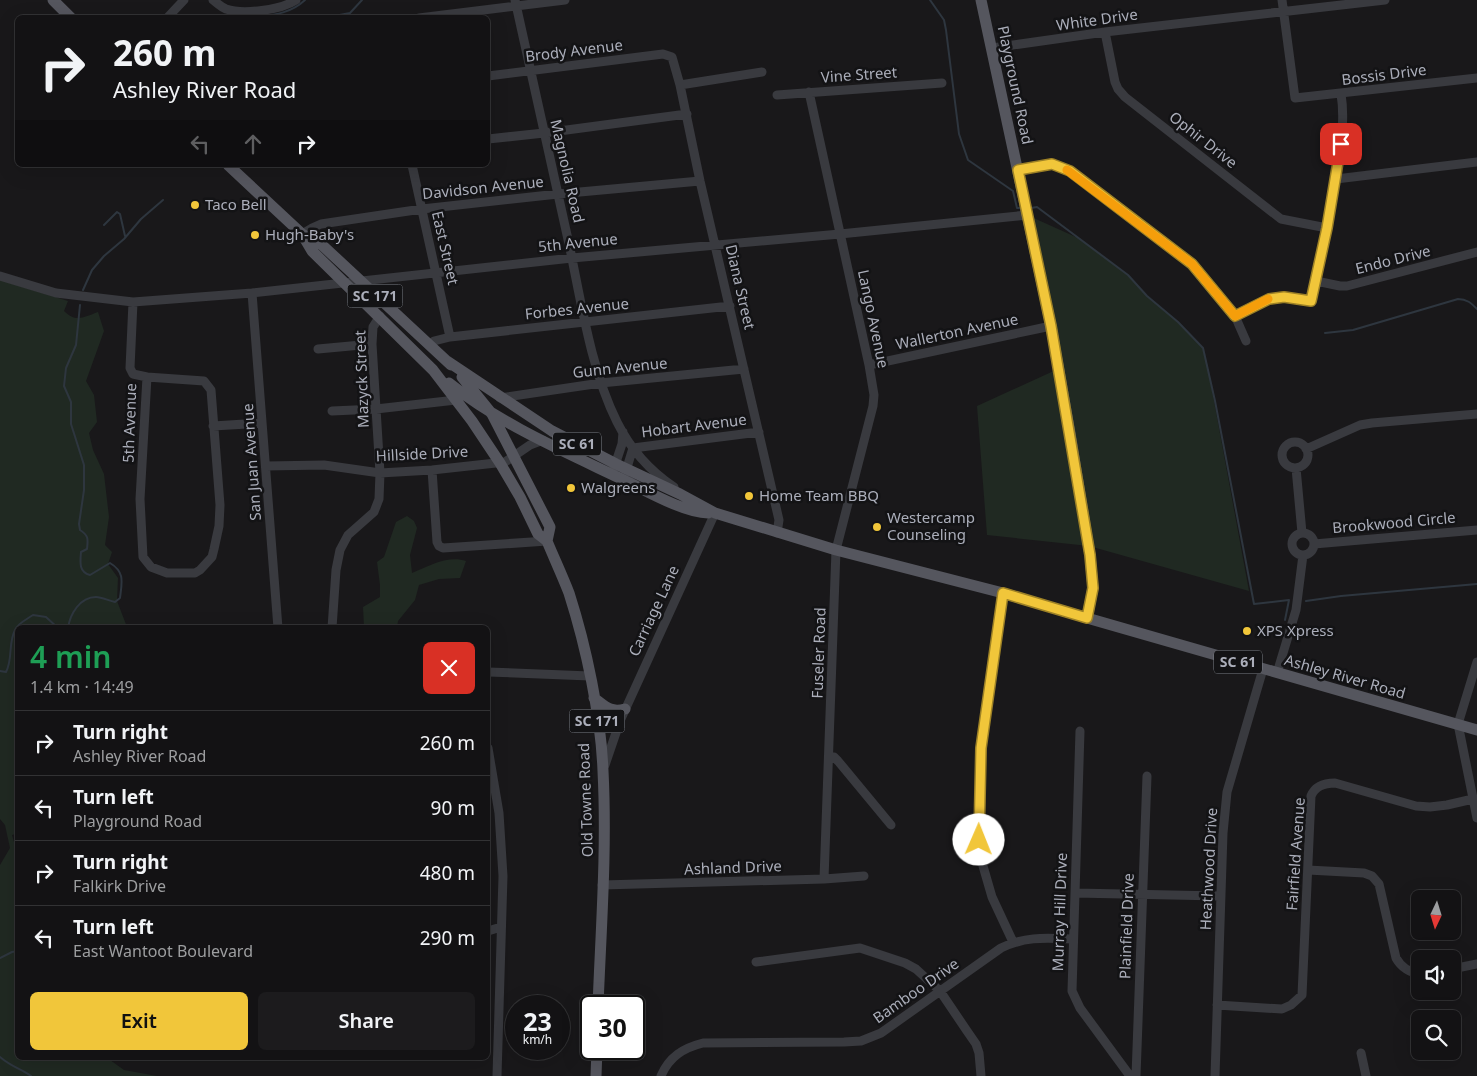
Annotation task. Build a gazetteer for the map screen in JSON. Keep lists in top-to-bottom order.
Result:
{
  "streets": {
    "main road": [
      "Playground Road",
      "SC 171",
      "SC 61",
      "Ashley River Road",
      "Old Towne Road"
    ],
    "street": [
      "White Drive",
      "Brody Avenue",
      "Vine Street",
      "Bossis Drive",
      "Ophir Drive",
      "Magnolia Road",
      "Davidson Avenue",
      "5th Avenue",
      "East Street",
      "Endo Drive",
      "Diana Street",
      "Forbes Avenue",
      "Lango Avenue",
      "Wallerton Avenue",
      "Gunn Avenue",
      "Mazyck Street",
      "Hobart Avenue",
      "Hillside Drive",
      "San Juan Avenue",
      "Brookwood Circle",
      "Carriage Lane",
      "Fuseler Road",
      "Fairfield Avenue",
      "Ashland Drive",
      "Heathwood Drive",
      "Murray Hill Drive",
      "Plainfield Drive",
      "Bamboo Drive"
    ]
  },
  "crossings": [
    ["White Drive", "Bossis Drive"],
    ["White Drive", "Playground Road"],
    ["White Drive", "Ophir Drive"],
    ["Brody Avenue", "Magnolia Road"],
    ["Brody Avenue", "Diana Street"],
    ["Vine Street", "Lango Avenue"],
    ["Playground Road", "5th Avenue"],
    ["Playground Road", "Wallerton Avenue"],
    ["Playground Road", "Ashley River Road"],
    ["Magnolia Road", "Davidson Avenue"],
    ["Magnolia Road", "5th Avenue"],
    ["Magnolia Road", "Forbes Avenue"],
    ["Magnolia Road", "Gunn Avenue"],
    ["Magnolia Road", "Hobart Avenue"],
    ["Magnolia Road", "Carriage Lane"],
    ["Magnolia Road", "Ashley River Road"],
    ["Davidson Avenue", "East Street"],
    ["Davidson Avenue", "Diana Street"],
    ["Davidson Avenue", "SC 171"],
    ["5th Avenue", "East Street"],
    ["5th Avenue", "Diana Street"],
    ["5th Avenue", "SC 171"],
    ["5th Avenue", "Lango Avenue"],
    ["5th Avenue", "San Juan Avenue"],
    ["East Street", "Forbes Avenue"],
    ["Diana Street", "Forbes Avenue"],
    ["Diana Street", "Gunn Avenue"],
    ["Diana Street", "Hobart Avenue"],
    ["Diana Street", "Ashley River Road"],
    ["SC 171", "Forbes Avenue"],
    ["SC 171", "Mazyck Street"],
    ["SC 171", "Hillside Drive"],
    ["SC 171", "Ashley River Road"],
    ["SC 171", "Old Towne Road"],
    ["Lango Avenue", "Wallerton Avenue"],
    ["Lango Avenue", "Fuseler Road"],
    ["Lango Avenue", "Ashley River Road"],
    ["Gunn Avenue", "Ashley River Road"],
    ["Mazyck Street", "Hillside Drive"],
    ["Hillside Drive", "San Juan Avenue"],
    ["Hillside Drive", "Ashley River Road"],
    ["Carriage Lane", "Ashley River Road"],
    ["Carriage Lane", "Old Towne Road"],
    ["Fuseler Road", "Ashley River Road"],
    ["Fuseler Road", "Ashland Drive"],
    ["Ashley River Road", "Heathwood Drive"],
    ["Old Towne Road", "Ashland Drive"],
    ["Fairfield Avenue", "Heathwood Drive"],
    ["Murray Hill Drive", "Bamboo Drive"]
  ],
  "places": [
    "Taco Bell",
    "Hugh-Baby's",
    "Walgreens",
    "Home Team BBQ",
    "Westercamp Counseling",
    "XPS Xpress"
  ],
  "north": "bottom",
  "page": {
    "turn": ["260 m", "Ashley River Road"],
    "heading": ["4 min", "1.4 km · 14:49"],
    "list": [
      {
        "name": "Turn right",
        "note": "Ashley River Road",
        "value": "260 m"
      },
      {
        "name": "Turn left",
        "note": "Playground Road",
        "value": "90 m"
      },
      {
        "name": "Turn right",
        "note": "Falkirk Drive",
        "value": "480 m"
      },
      {
        "name": "Turn left",
        "note": "East Wantoot Boulevard",
        "value": "290 m"
      }
    ],
    "buttons": ["Exit", "Share"],
    "speed": "23 km/h",
    "limit": "30"
  }
}
